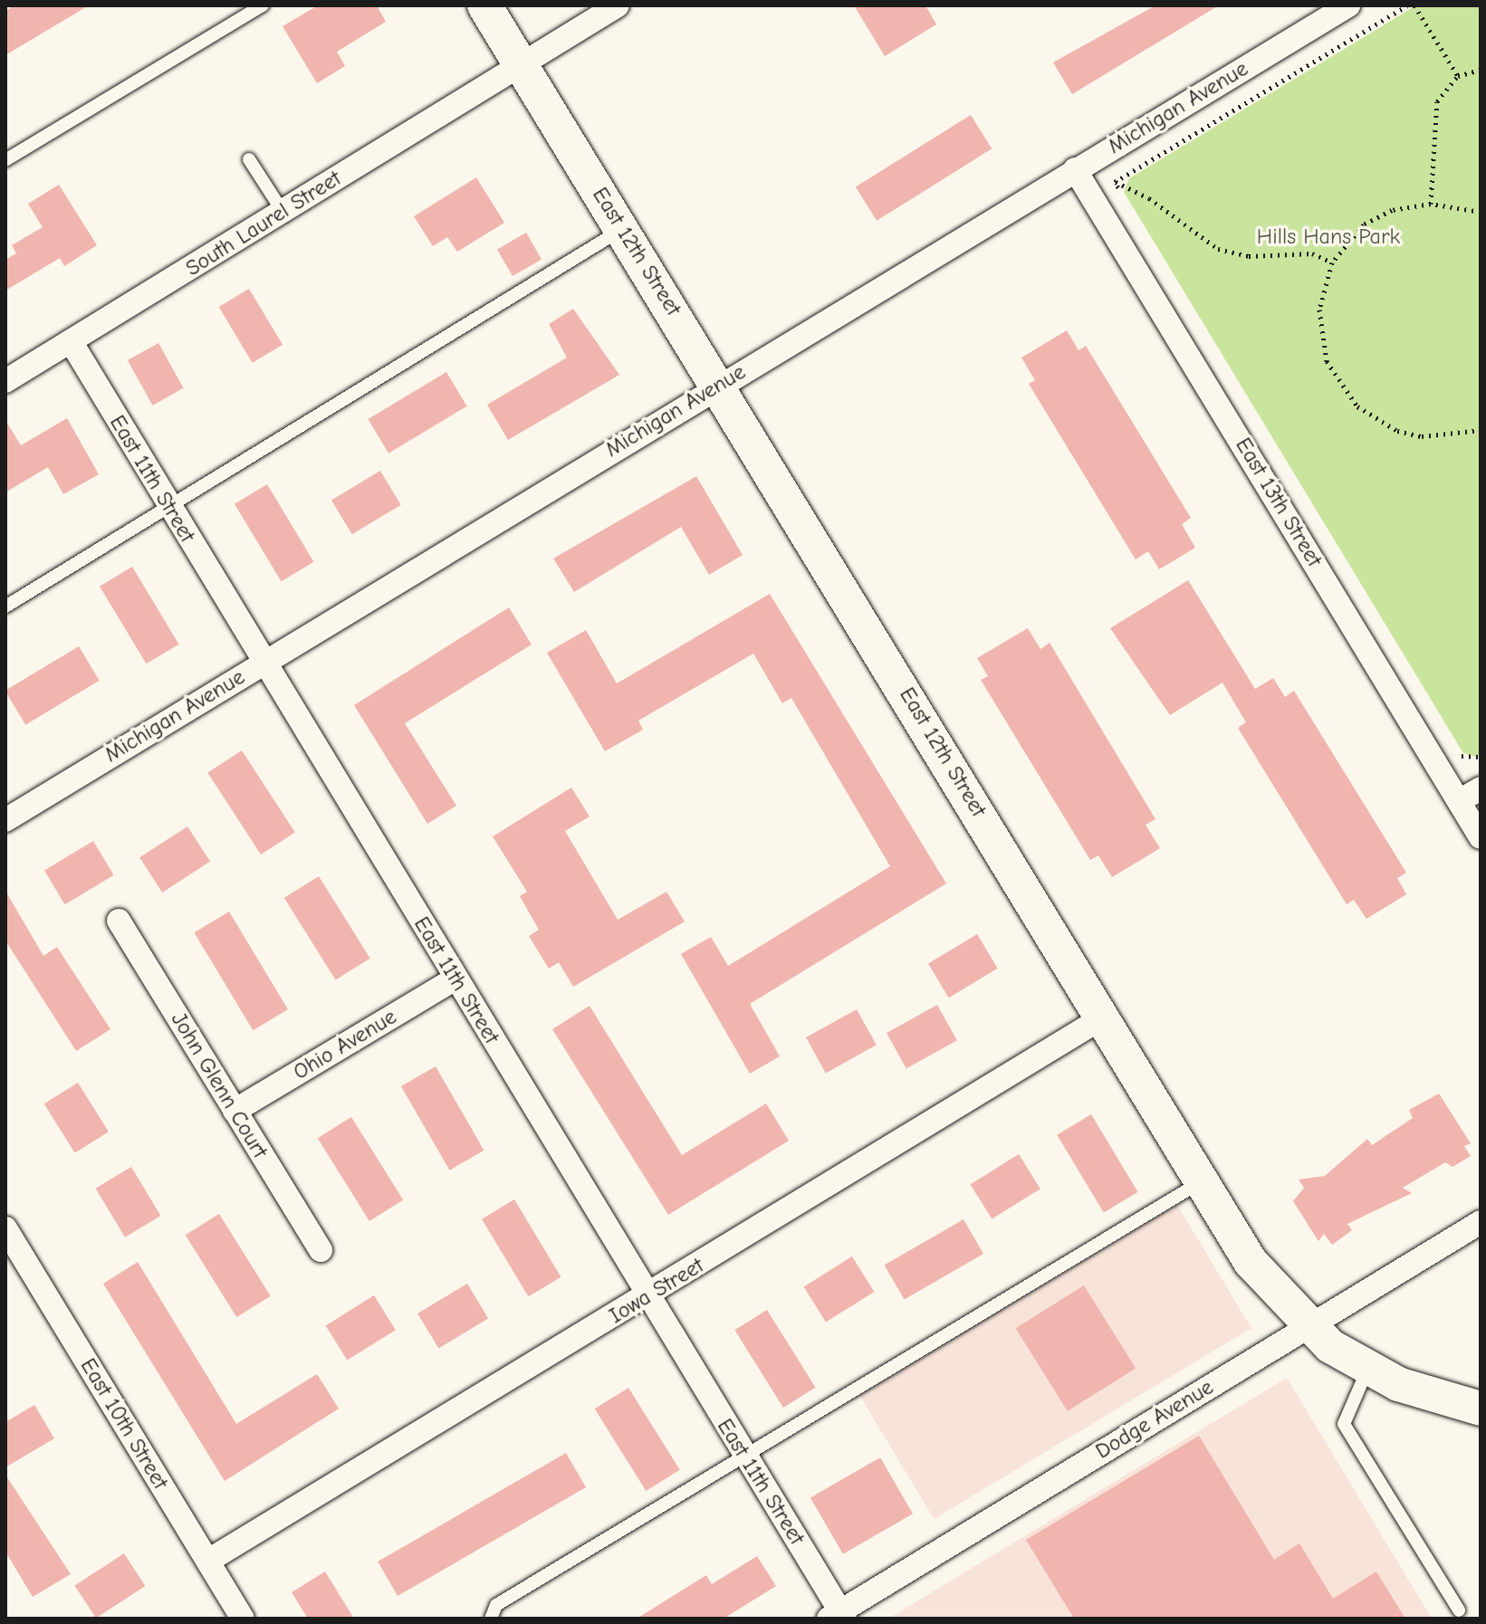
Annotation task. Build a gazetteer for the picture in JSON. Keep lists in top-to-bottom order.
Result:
{
  "streets": {
    "street": [
      "Michigan Avenue",
      "South Laurel Street",
      "East 12th Street",
      "East 11th Street",
      "East 13th Street",
      "Ohio Avenue",
      "John Glenn Court",
      "Iowa Street",
      "Dodge Avenue",
      "East 10th Street"
    ]
  },
  "crossings": [
    ["Michigan Avenue", "East 12th Street"],
    ["Michigan Avenue", "East 11th Street"],
    ["Michigan Avenue", "East 13th Street"],
    ["South Laurel Street", "East 12th Street"],
    ["South Laurel Street", "East 11th Street"],
    ["East 12th Street", "Iowa Street"],
    ["East 12th Street", "Dodge Avenue"],
    ["East 11th Street", "Ohio Avenue"],
    ["East 11th Street", "Iowa Street"],
    ["East 11th Street", "Dodge Avenue"],
    ["Ohio Avenue", "John Glenn Court"],
    ["Iowa Street", "East 10th Street"]
  ],
  "parks": ["Hills Hans Park"]
}
